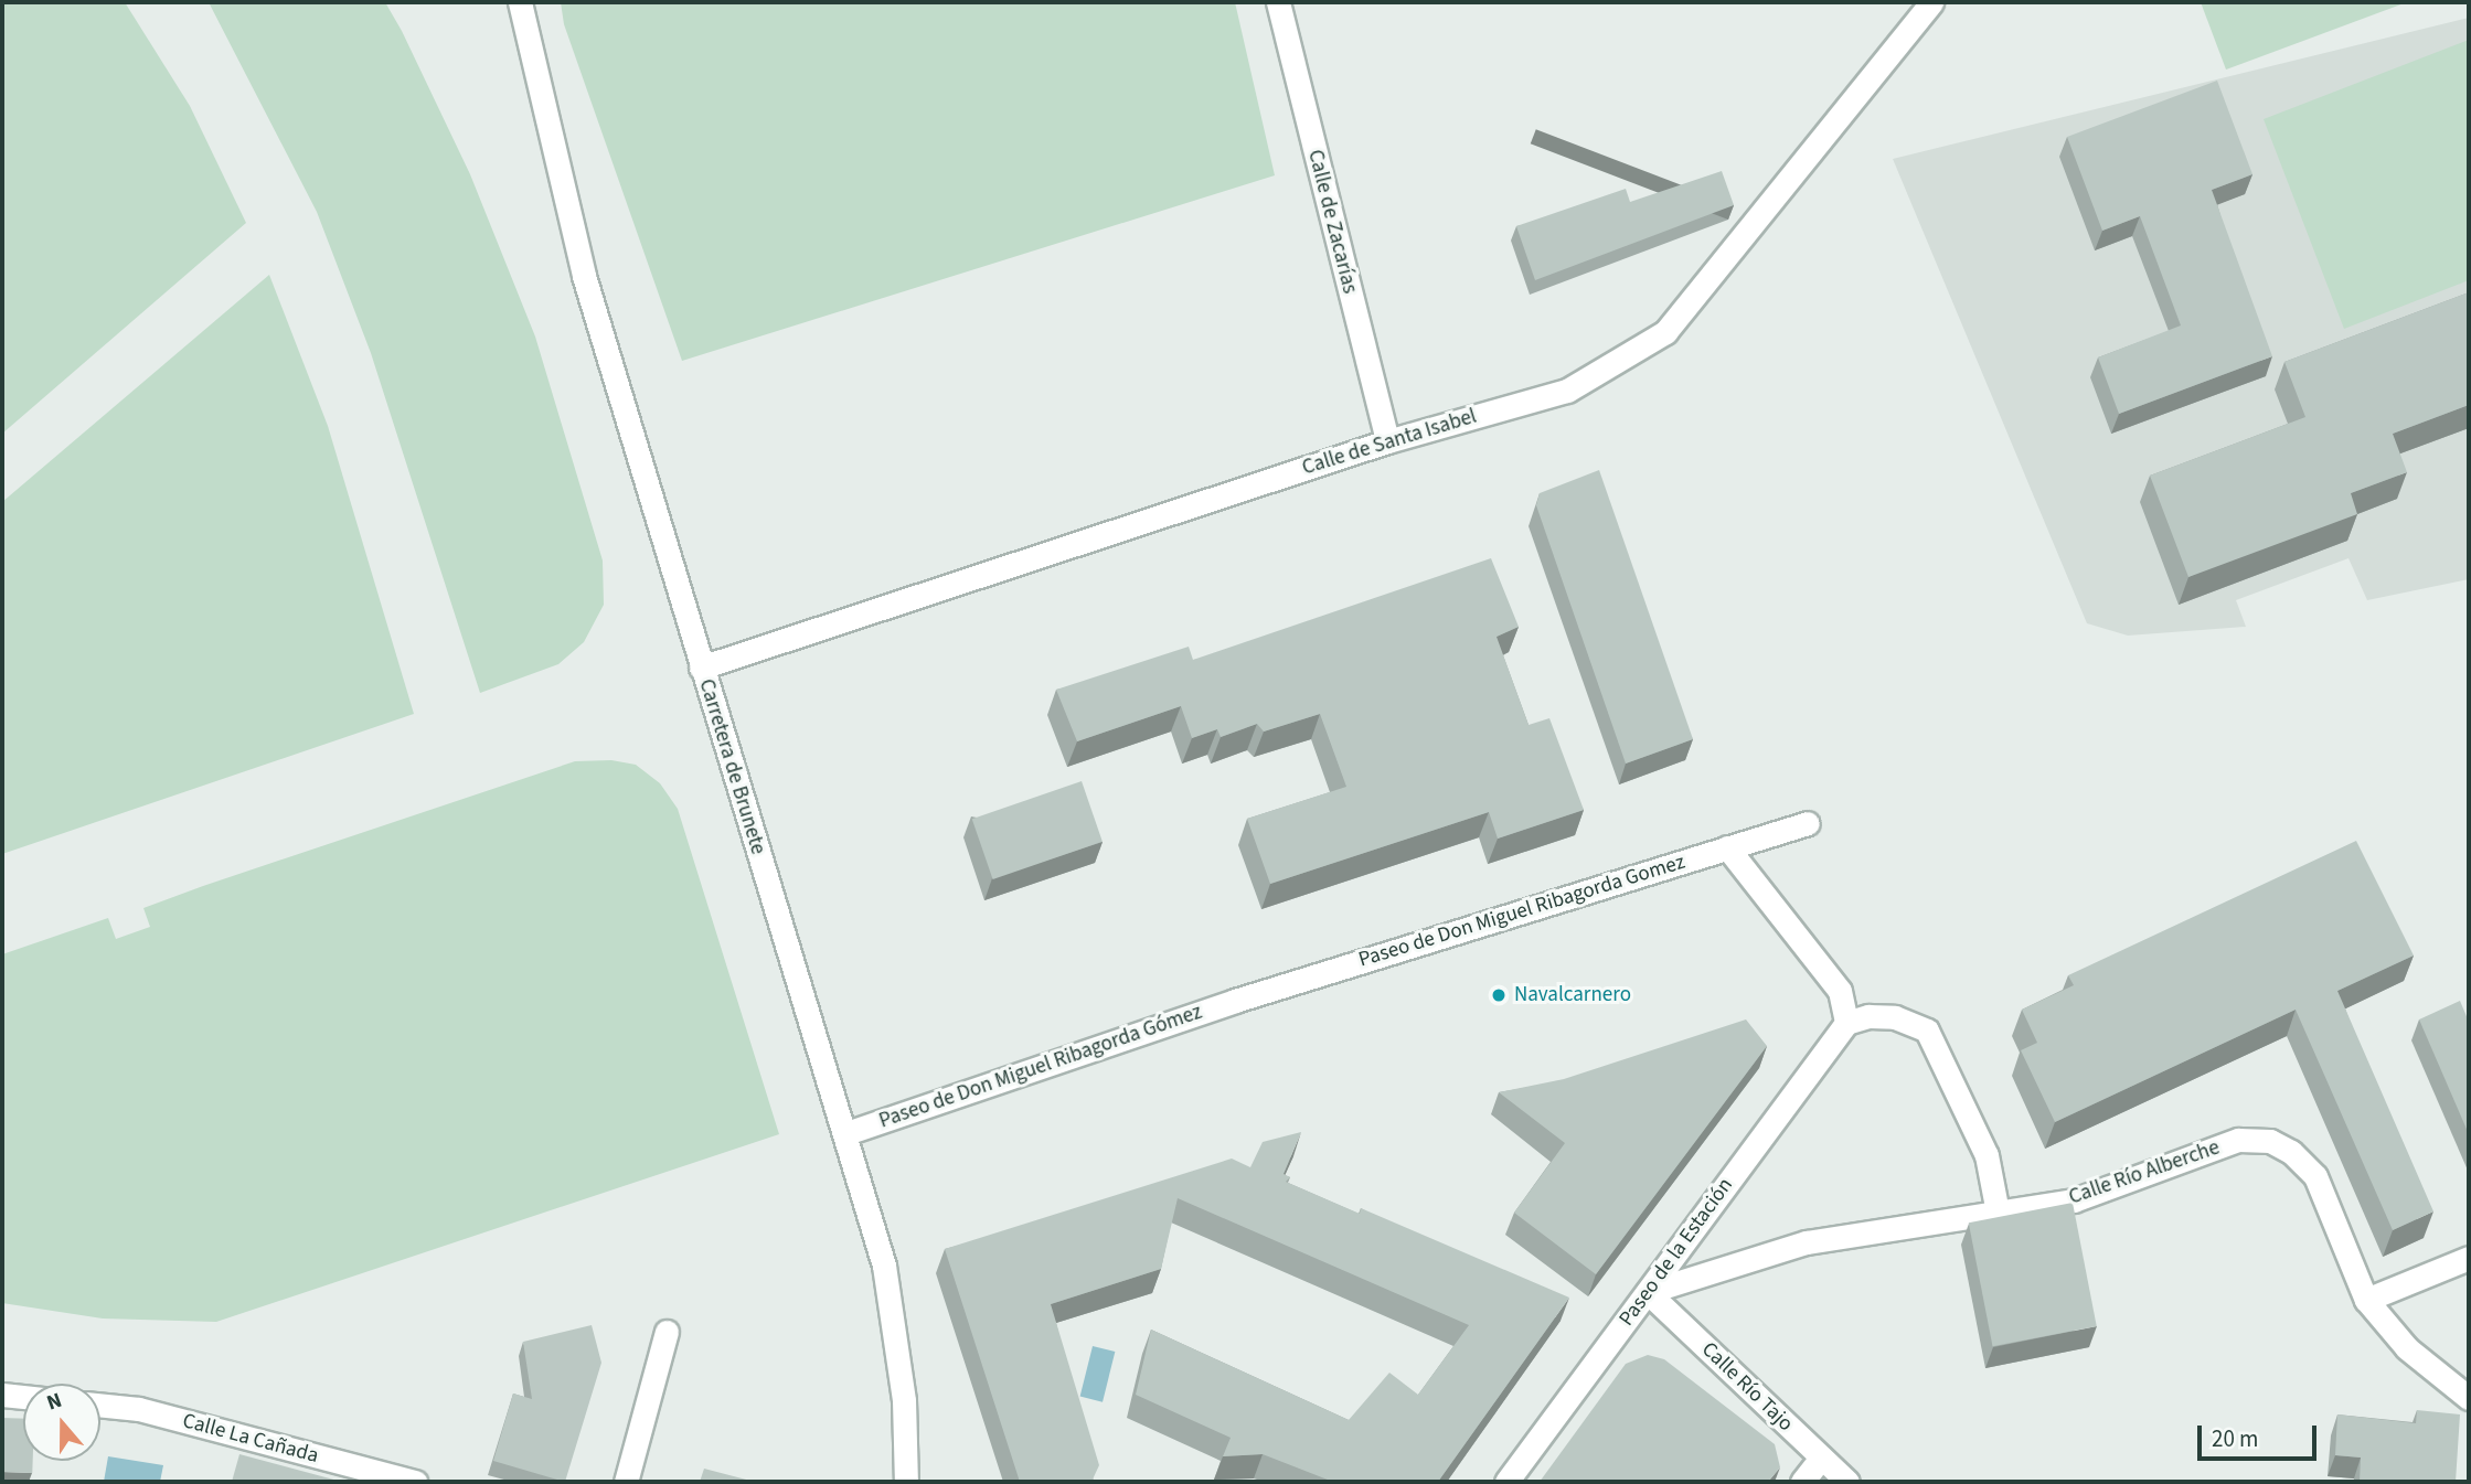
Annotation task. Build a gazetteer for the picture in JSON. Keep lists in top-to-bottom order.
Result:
{
  "streets": {
    "street": [
      "Calle de Zacarías",
      "Calle de Santa Isabel",
      "Carretera de Brunete",
      "Paseo de Don Miguel Ribagorda Gomez",
      "Paseo de Don Miguel Ribagorda Gómez",
      "Calle Río Alberche",
      "Paseo de la Estación",
      "Calle Río Tajo",
      "Calle La Cañada"
    ]
  },
  "crossings": [
    ["Calle de Zacarías", "Calle de Santa Isabel"],
    ["Calle de Santa Isabel", "Carretera de Brunete"],
    ["Carretera de Brunete", "Paseo de Don Miguel Ribagorda Gómez"],
    ["Paseo de Don Miguel Ribagorda Gomez", "Paseo de Don Miguel Ribagorda Gómez"],
    ["Calle Río Alberche", "Paseo de la Estación"],
    ["Calle Río Alberche", "Calle Río Tajo"],
    ["Paseo de la Estación", "Calle Río Tajo"]
  ],
  "places": ["Navalcarnero"],
  "scale_bar": "20 m",
  "north": "top"
}
